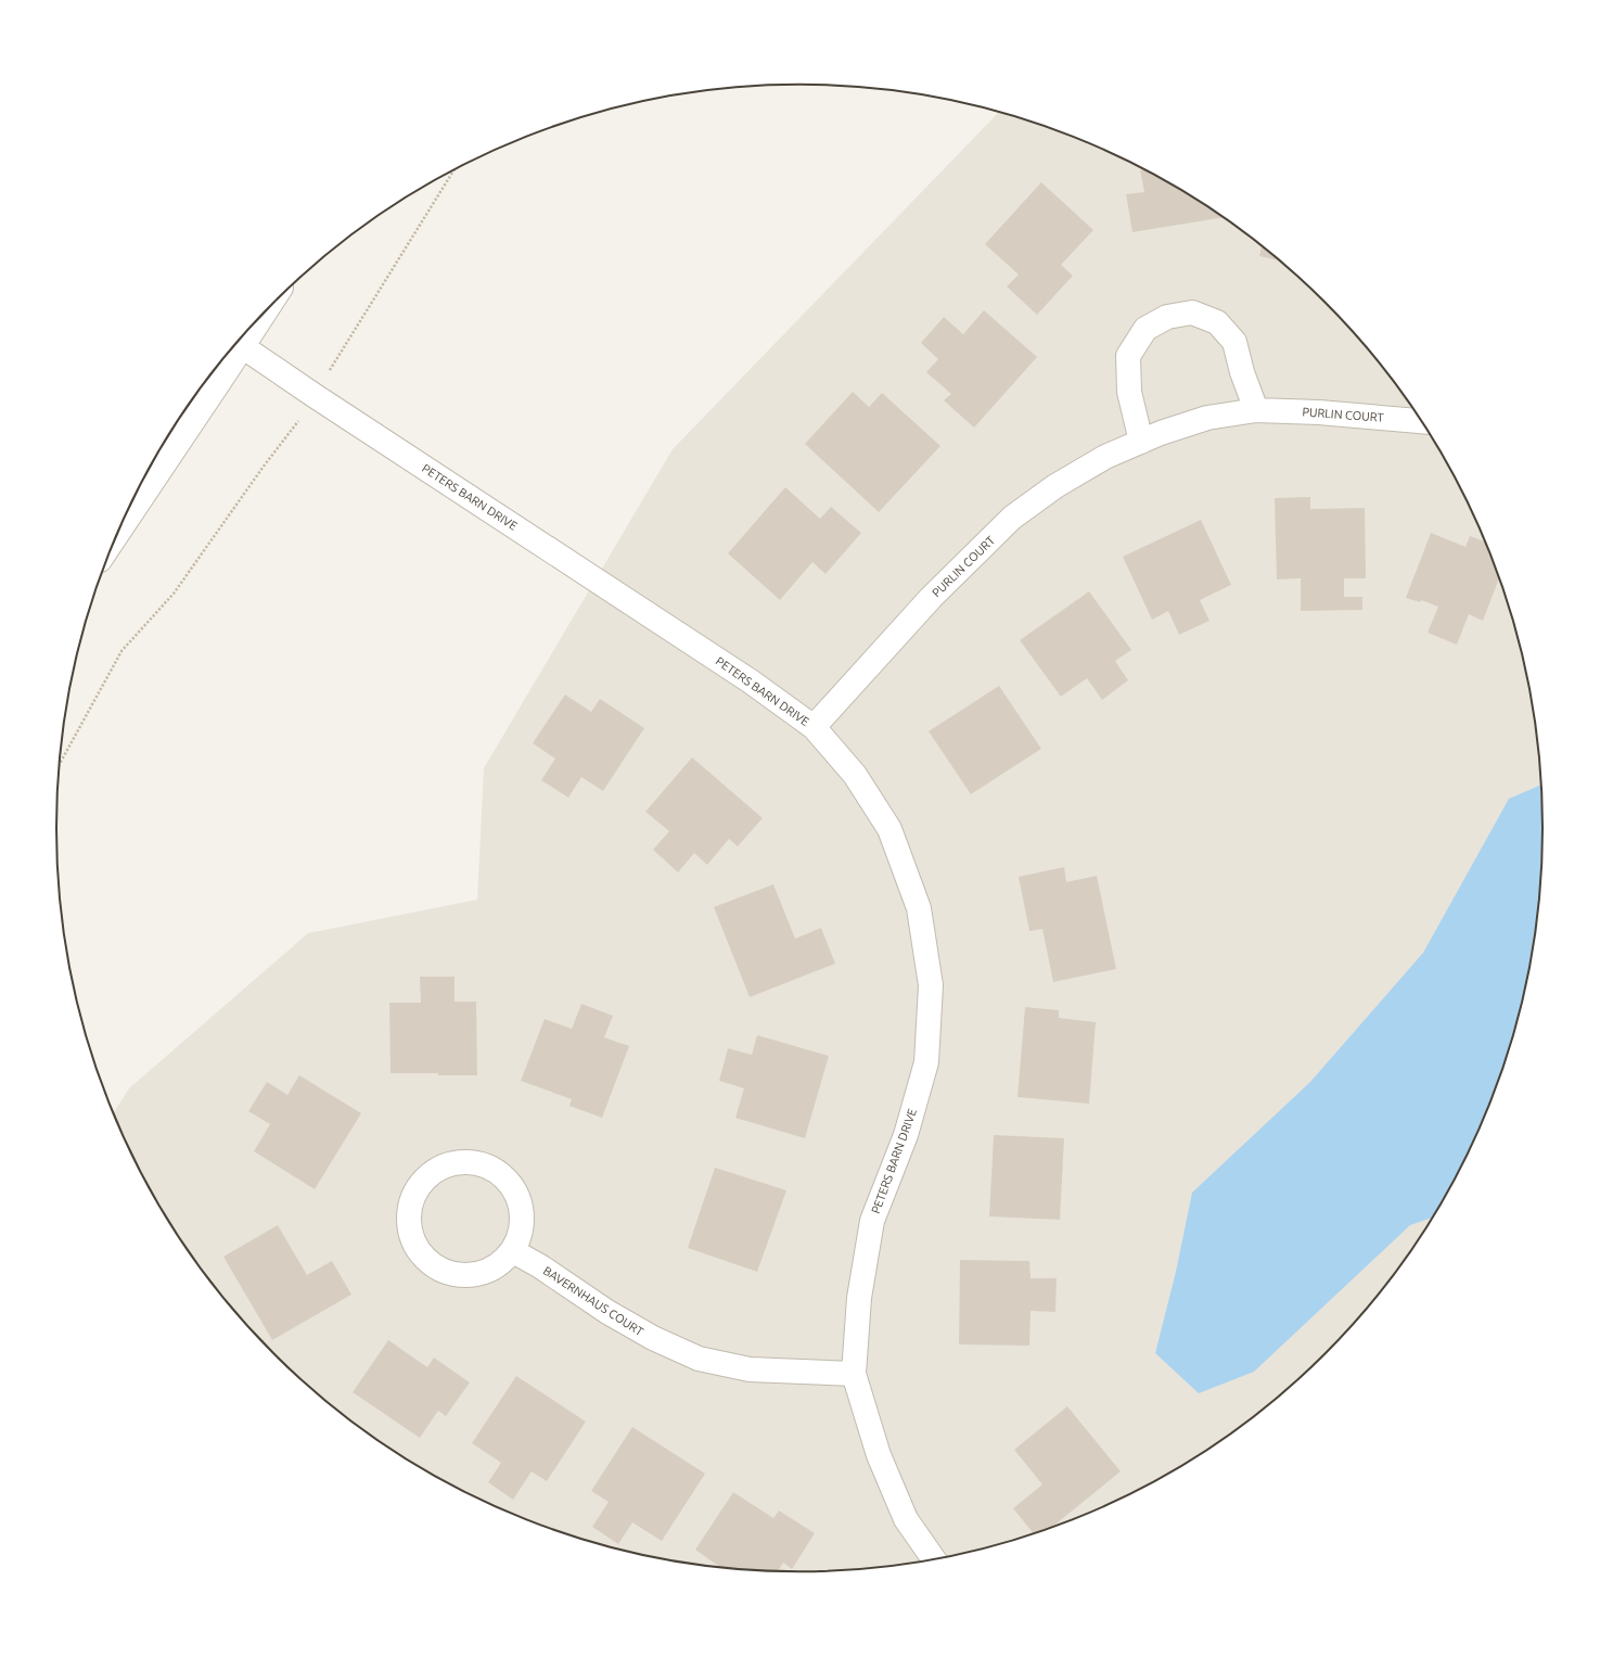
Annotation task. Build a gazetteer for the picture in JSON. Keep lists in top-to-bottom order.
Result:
{
  "streets": {
    "street": ["PURLIN COURT", "PETERS BARN DRIVE", "BAVERNHAUS COURT"]
  },
  "crossings": [
    ["PURLIN COURT", "PETERS BARN DRIVE"],
    ["PETERS BARN DRIVE", "BAVERNHAUS COURT"]
  ]
}
